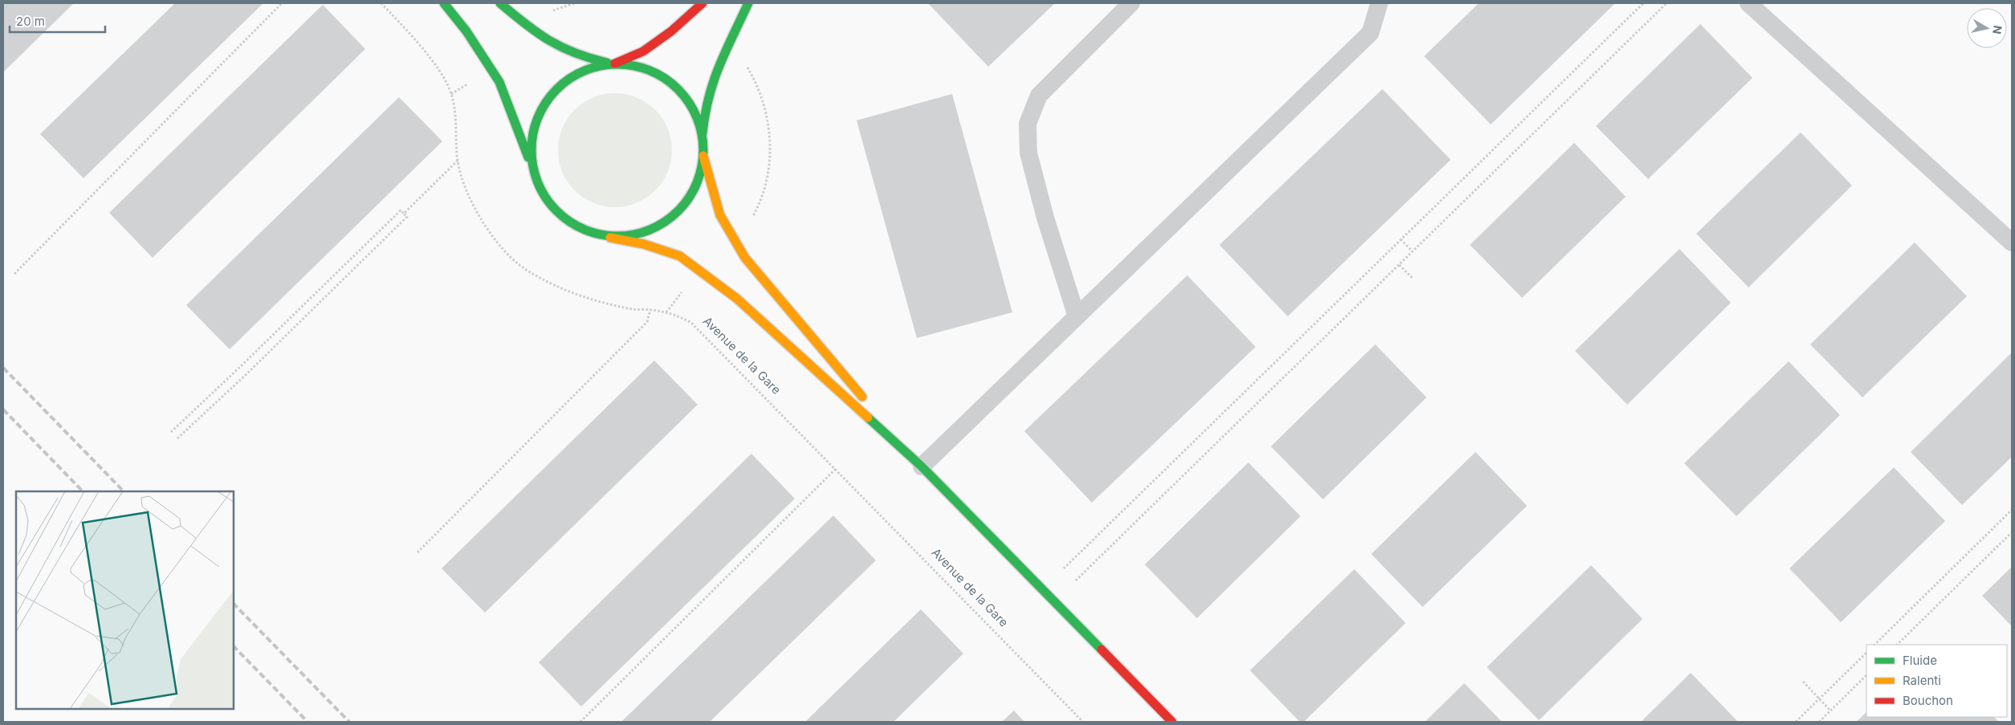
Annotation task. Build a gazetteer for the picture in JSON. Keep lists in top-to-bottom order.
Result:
{
  "streets": {
    "path": ["Avenue de la Gare"]
  },
  "legend": ["Fluide", "Ralenti", "Bouchon"],
  "scale_bar": "20 m",
  "north": "right"
}
